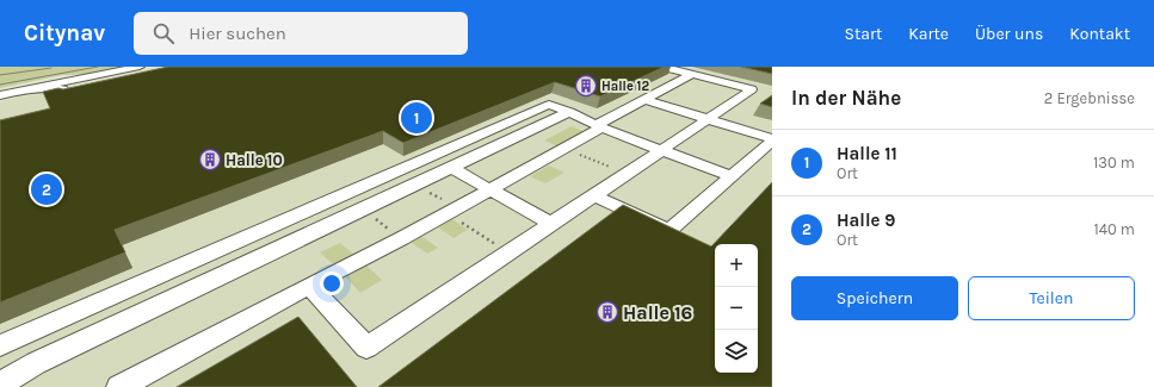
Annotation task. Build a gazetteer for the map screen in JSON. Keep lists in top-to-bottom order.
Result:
{
  "places": {
    "building": ["Halle 12", "Halle 10", "Halle 16"]
  },
  "page": {
    "header": "Citynav",
    "search": "Hier suchen",
    "nav": [
      "Start",
      "Karte",
      "Über uns",
      "Kontakt"
    ],
    "heading": ["In der Nähe", "2 Ergebnisse"],
    "pins": ["1", "2"],
    "list": [
      {
        "mark": "1",
        "name": "Halle 11",
        "note": "Ort",
        "value": "130 m"
      },
      {
        "mark": "2",
        "name": "Halle 9",
        "note": "Ort",
        "value": "140 m"
      }
    ],
    "map_buttons": ["+", "−"],
    "buttons": ["Speichern", "Teilen"]
  }
}
